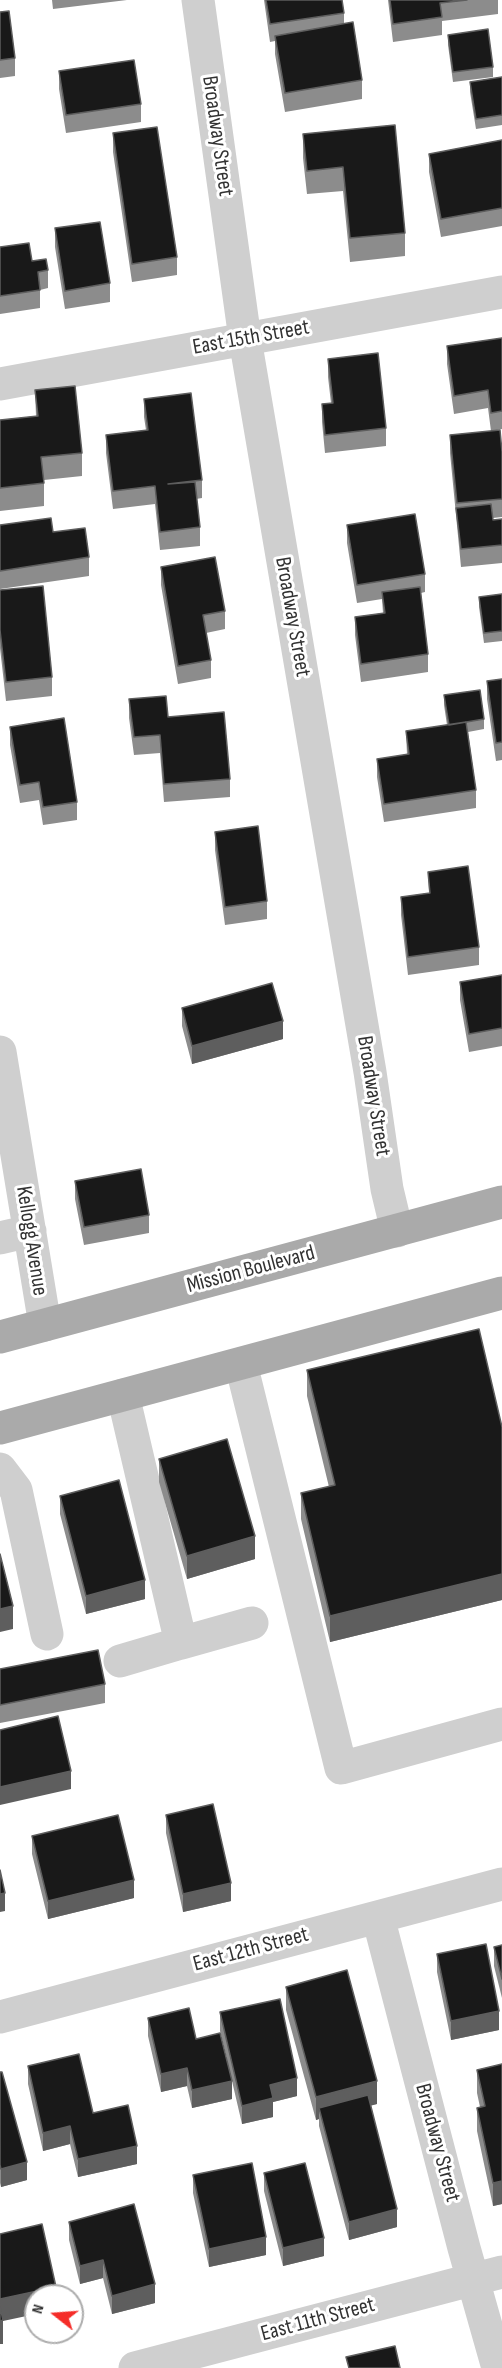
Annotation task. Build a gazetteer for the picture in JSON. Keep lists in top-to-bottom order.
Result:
{
  "streets": {
    "main road": ["Mission Boulevard"],
    "street": [
      "Broadway Street",
      "East 15th Street",
      "Kellogg Avenue",
      "East 12th Street",
      "East 11th Street"
    ]
  },
  "crossings": [
    ["Broadway Street", "East 15th Street"],
    ["Broadway Street", "Mission Boulevard"],
    ["Broadway Street", "East 12th Street"],
    ["Broadway Street", "East 11th Street"],
    ["Kellogg Avenue", "Mission Boulevard"]
  ],
  "north": "left"
}
